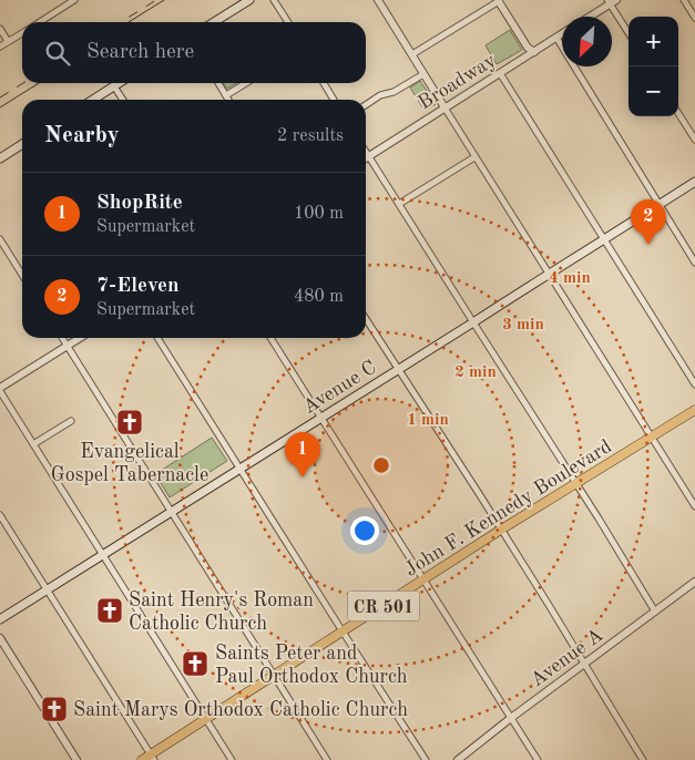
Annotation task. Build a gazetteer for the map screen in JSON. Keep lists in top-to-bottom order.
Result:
{
  "streets": {
    "main road": ["Avenue C", "John F. Kennedy Boulevard", "CR 501"],
    "street": ["Broadway", "Avenue A"]
  },
  "places": {
    "church": [
      "Evangelical Gospel Tabernacle",
      "Saint Henry's Roman Catholic Church",
      "Saints Peter and Paul Orthodox Church",
      "Saint Marys Orthodox Catholic Church"
    ]
  },
  "north": "bottom left",
  "page": {
    "map_buttons": ["+", "−"],
    "search": "Search here",
    "heading": ["Nearby", "2 results"],
    "list": [
      {
        "mark": "1",
        "name": "ShopRite",
        "note": "Supermarket",
        "value": "100 m"
      },
      {
        "mark": "2",
        "name": "7-Eleven",
        "note": "Supermarket",
        "value": "480 m"
      }
    ],
    "pins": ["2", "1"]
  },
  "rings": [
    "4 min",
    "3 min",
    "2 min",
    "1 min"
  ]
}
